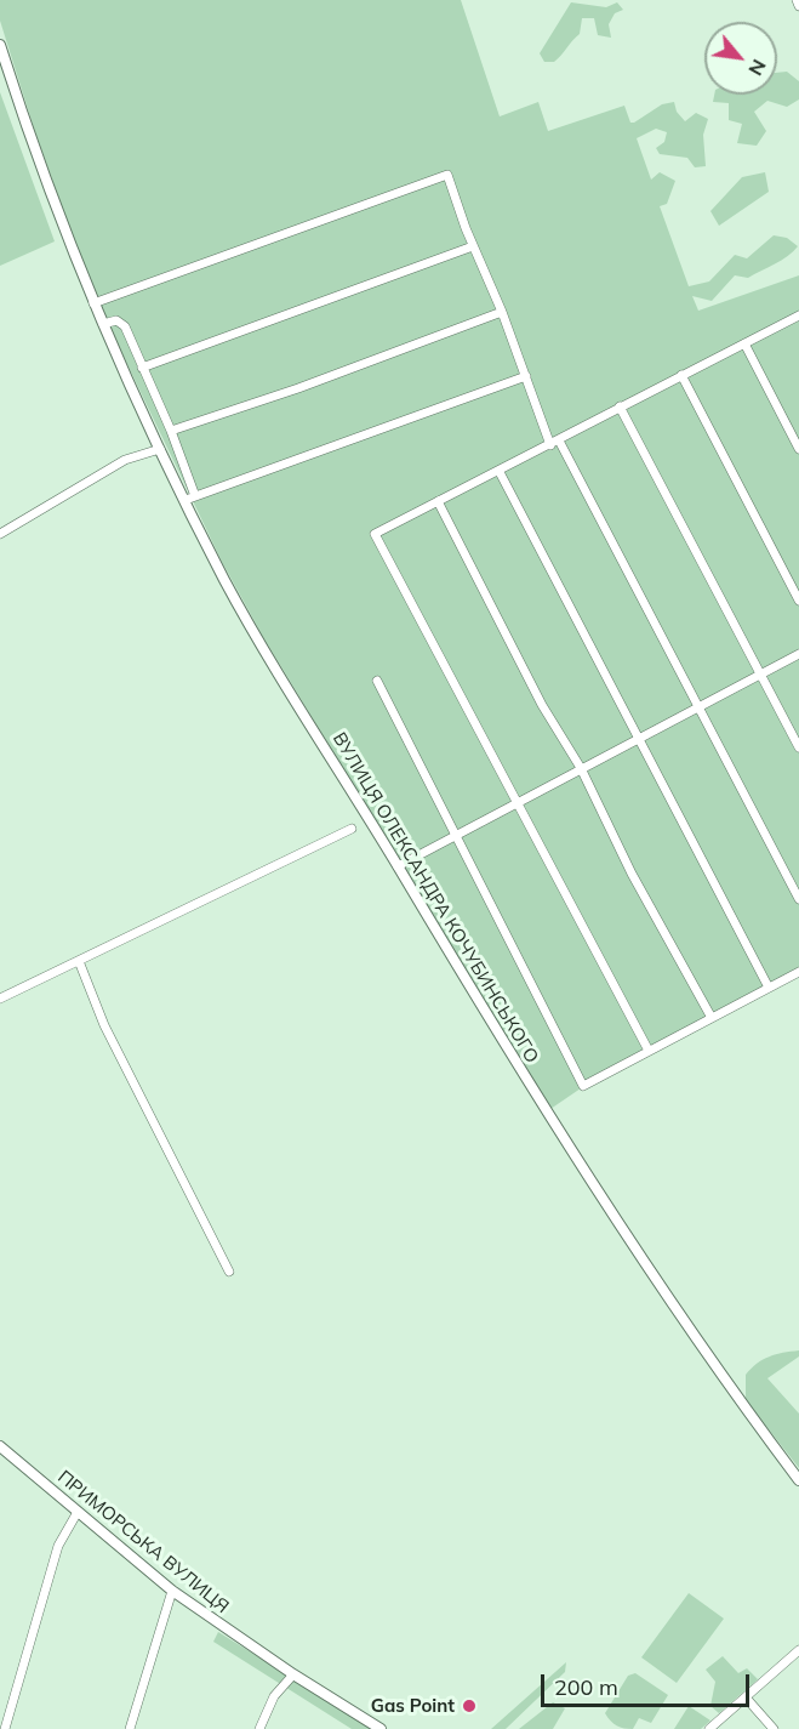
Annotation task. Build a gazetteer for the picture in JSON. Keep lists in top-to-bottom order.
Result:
{
  "streets": {
    "street": ["ВУЛИЦЯ ОЛЕКСАНДРА КОЧУБИНСЬКОГО", "ПРИМОРСЬКА ВУЛИЦЯ"]
  },
  "places": ["Gas Point"],
  "scale_bar": "200 m",
  "north": "bottom right"
}
